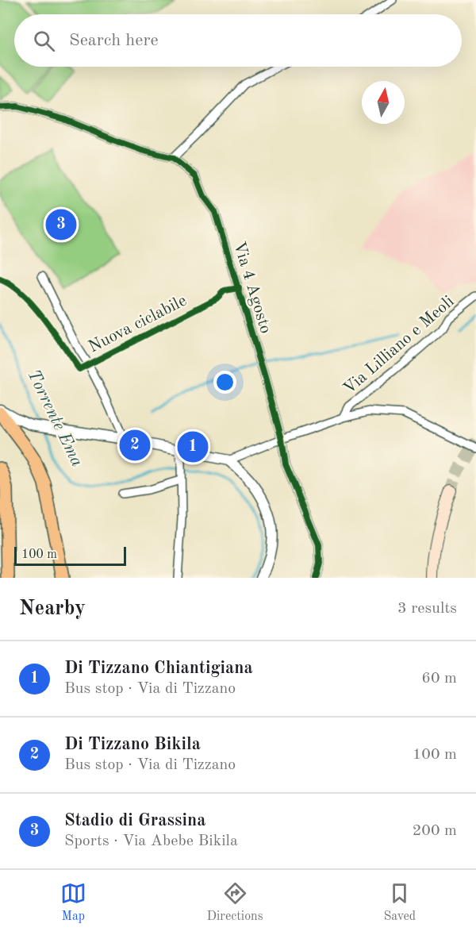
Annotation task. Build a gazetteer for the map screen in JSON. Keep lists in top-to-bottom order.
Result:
{
  "streets": {
    "street": ["Via 4 Agosto", "Via Lilliano e Meoli"],
    "cycle path": ["Nuova ciclabile"]
  },
  "water": ["Torrente Ema"],
  "scale_bar": "100 m",
  "north": "top",
  "page": {
    "search": "Search here",
    "pins": ["3", "2", "1"],
    "scale": "100 m",
    "heading": ["Nearby", "3 results"],
    "list": [
      {
        "mark": "1",
        "name": "Di Tizzano Chiantigiana",
        "note": "Bus stop · Via di Tizzano",
        "value": "60 m"
      },
      {
        "mark": "2",
        "name": "Di Tizzano Bikila",
        "note": "Bus stop · Via di Tizzano",
        "value": "100 m"
      },
      {
        "mark": "3",
        "name": "Stadio di Grassina",
        "note": "Sports · Via Abebe Bikila",
        "value": "200 m"
      }
    ],
    "nav": ["Map", "Directions", "Saved"]
  }
}
